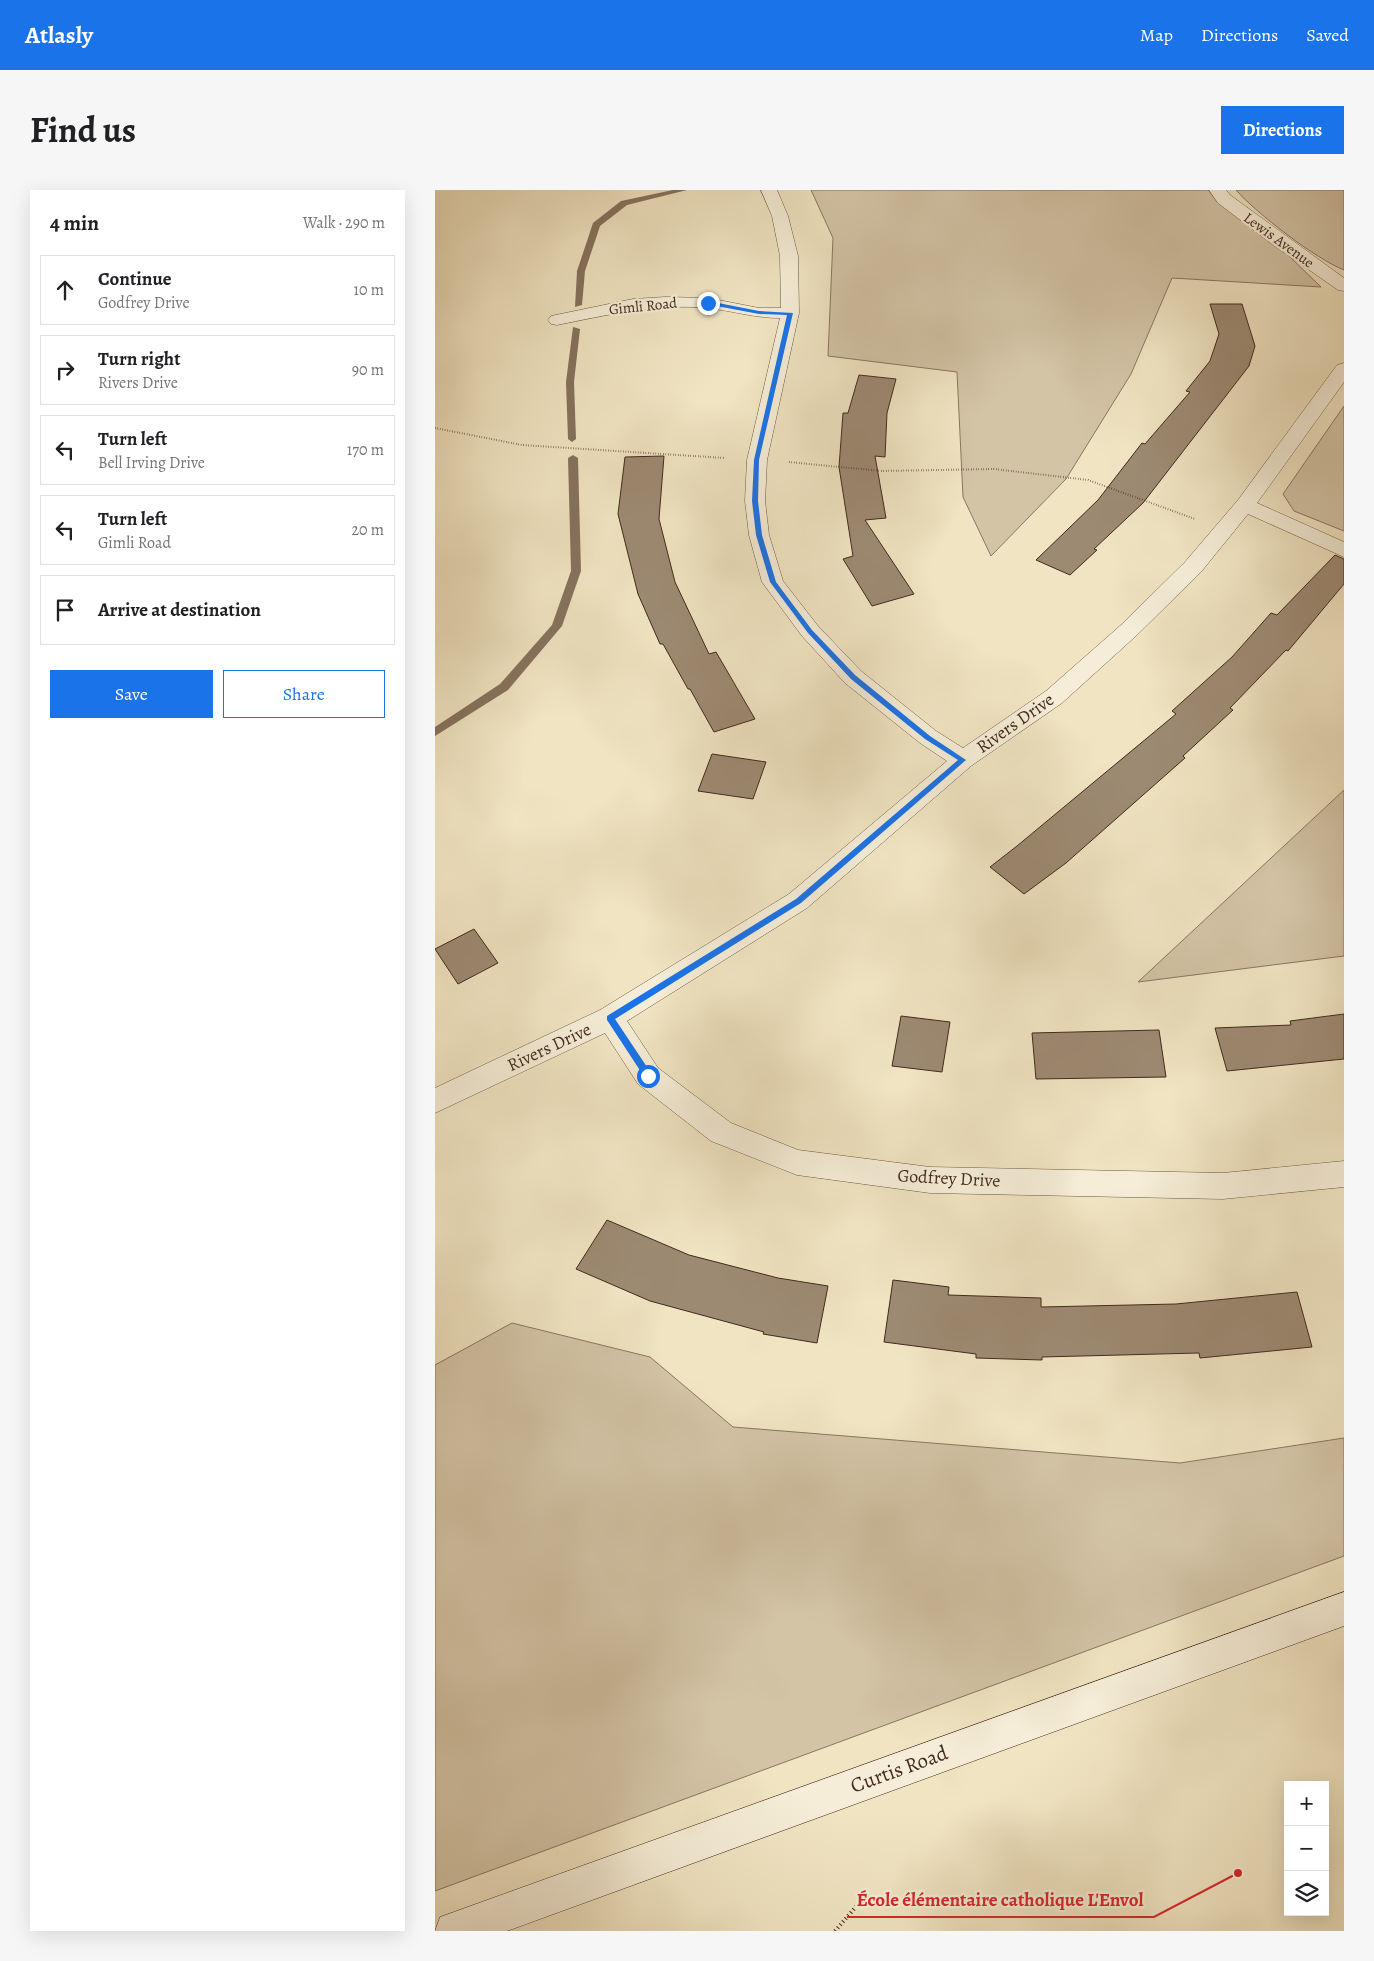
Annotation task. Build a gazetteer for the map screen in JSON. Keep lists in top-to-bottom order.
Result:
{
  "streets": {
    "street": [
      "Lewis Avenue",
      "Gimli Road",
      "Rivers Drive",
      "Godfrey Drive",
      "Curtis Road"
    ]
  },
  "crossings": [
    ["Rivers Drive", "Godfrey Drive"]
  ],
  "places": ["École élémentaire catholique L'Envol"],
  "page": {
    "header": "Atlasly",
    "nav": ["Map", "Directions", "Saved"],
    "title": "Find us",
    "buttons": [
      "Directions",
      ["Save", "Share"]
    ],
    "heading": ["4 min", "Walk · 290 m"],
    "list": [
      ["Continue", "Godfrey Drive", "10 m"],
      ["Turn right", "Rivers Drive", "90 m"],
      ["Turn left", "Bell Irving Drive", "170 m"],
      ["Turn left", "Gimli Road", "20 m"],
      "Arrive at destination"
    ],
    "map_buttons": ["+", "−"]
  }
}
